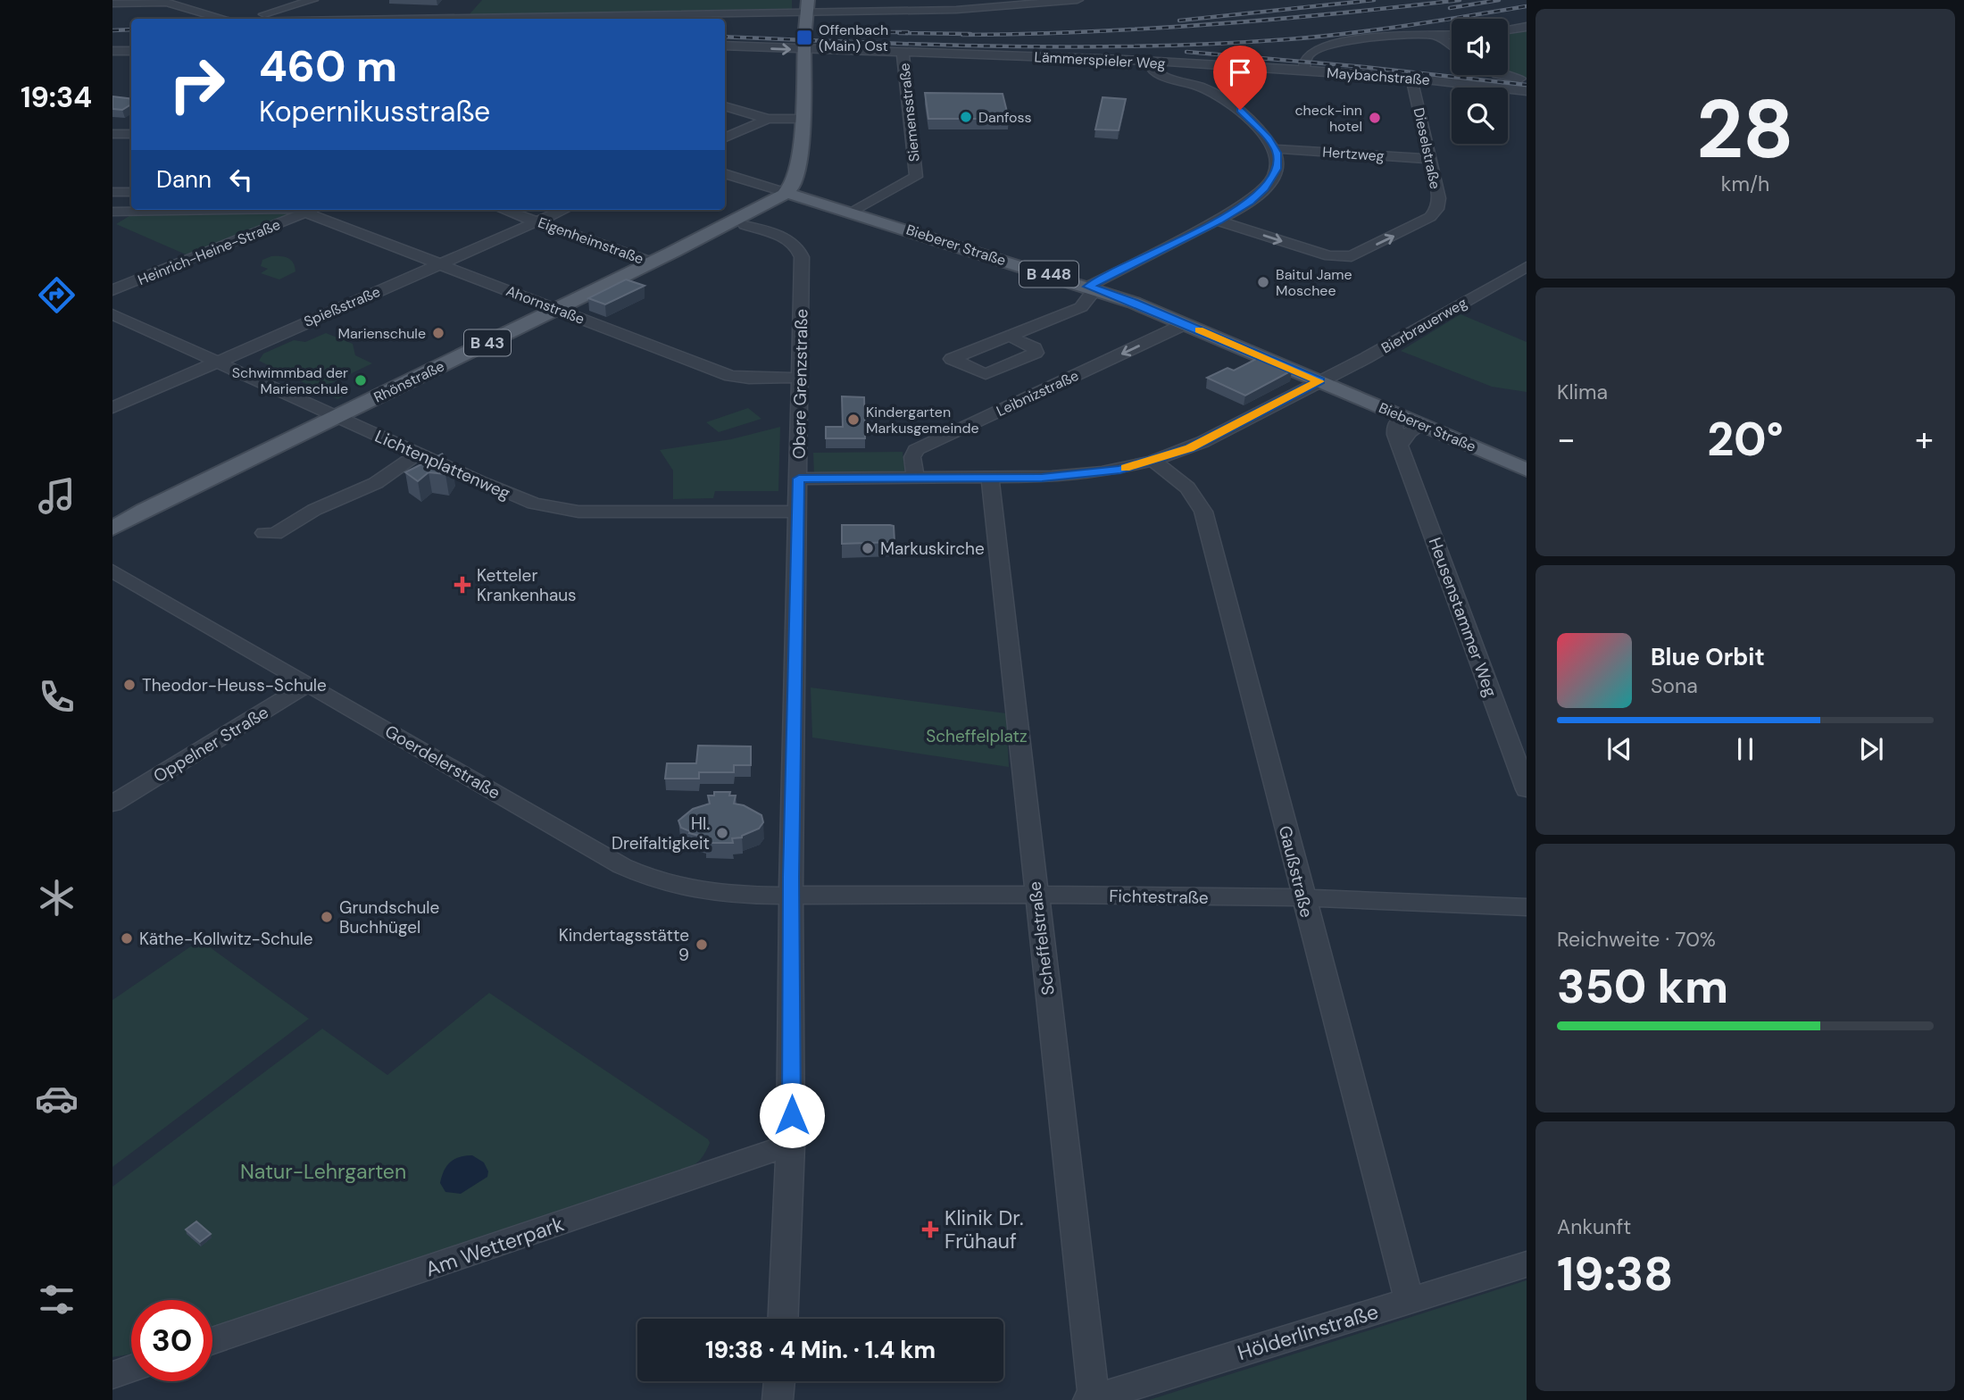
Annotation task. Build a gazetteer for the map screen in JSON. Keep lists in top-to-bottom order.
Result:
{
  "streets": {
    "main road": [
      "Bieberer Straße",
      "B 448",
      "B 43",
      "Rhönstraße"
    ],
    "street": [
      "Lämmerspieler Weg",
      "Maybachstraße",
      "Siemensstraße",
      "Dieselstraße",
      "Hertzweg",
      "Eigenheimstraße",
      "Heinrich-Heine-Straße",
      "Ahornstraße",
      "Spießstraße",
      "Bierbrauerweg",
      "Obere Grenzstraße",
      "Leibnizstraße",
      "Lichtenplattenweg",
      "Heusenstammer Weg",
      "Oppelner Straße",
      "Goerdelerstraße",
      "Gaußstraße",
      "Fichtestraße",
      "Scheffelstraße",
      "Am Wetterpark",
      "Hölderlinstraße"
    ]
  },
  "crossings": [
    ["Lämmerspieler Weg", "Maybachstraße"],
    ["Lämmerspieler Weg", "Siemensstraße"],
    ["Maybachstraße", "Dieselstraße"],
    ["Siemensstraße", "Bieberer Straße"],
    ["Dieselstraße", "Hertzweg"],
    ["Eigenheimstraße", "Spießstraße"],
    ["Eigenheimstraße", "Rhönstraße"],
    ["Bieberer Straße", "Bierbrauerweg"],
    ["Bieberer Straße", "Rhönstraße"],
    ["Bieberer Straße", "Leibnizstraße"],
    ["Bieberer Straße", "Heusenstammer Weg"],
    ["Ahornstraße", "Spießstraße"],
    ["Ahornstraße", "Rhönstraße"],
    ["Ahornstraße", "Obere Grenzstraße"],
    ["Spießstraße", "Lichtenplattenweg"],
    ["Rhönstraße", "Obere Grenzstraße"],
    ["Rhönstraße", "Lichtenplattenweg"],
    ["Obere Grenzstraße", "Lichtenplattenweg"],
    ["Obere Grenzstraße", "Goerdelerstraße"],
    ["Obere Grenzstraße", "Fichtestraße"],
    ["Obere Grenzstraße", "Am Wetterpark"],
    ["Oppelner Straße", "Goerdelerstraße"],
    ["Goerdelerstraße", "Fichtestraße"],
    ["Gaußstraße", "Fichtestraße"],
    ["Gaußstraße", "Hölderlinstraße"],
    ["Fichtestraße", "Scheffelstraße"],
    ["Scheffelstraße", "Hölderlinstraße"]
  ],
  "parks": ["Scheffelplatz", "Natur-Lehrgarten"],
  "places": {
    "transit": ["Offenbach (Main) Ost"],
    "other": [
      "Danfoss",
      "check-inn hotel",
      "Baitul Jame Moschee",
      "Marienschule",
      "Schwimmbad der Marienschule",
      "Kindergarten Markusgemeinde",
      "Markuskirche",
      "Theodor-Heuss-Schule",
      "Hl. Dreifaltigkeit",
      "Grundschule Buchhügel",
      "Käthe-Kollwitz-Schule",
      "Kindertagsstätte 9"
    ],
    "health": ["Ketteler Krankenhaus", "Klinik Dr. Frühauf"]
  },
  "page": {
    "tabs": "19:34",
    "tile": [
      ["28", "km/h"],
      "Klima",
      ["Reichweite · 70%", "350 km"],
      ["Ankunft", "19:38"]
    ],
    "turn": ["460 m", "Kopernikusstraße"],
    "then": "Dann",
    "heat": ["−", "20°", "+"],
    "song": ["Blue Orbit", "Sona"],
    "limit": "30",
    "trip": "19:38 · 4 Min. · 1.4 km"
  }
}
